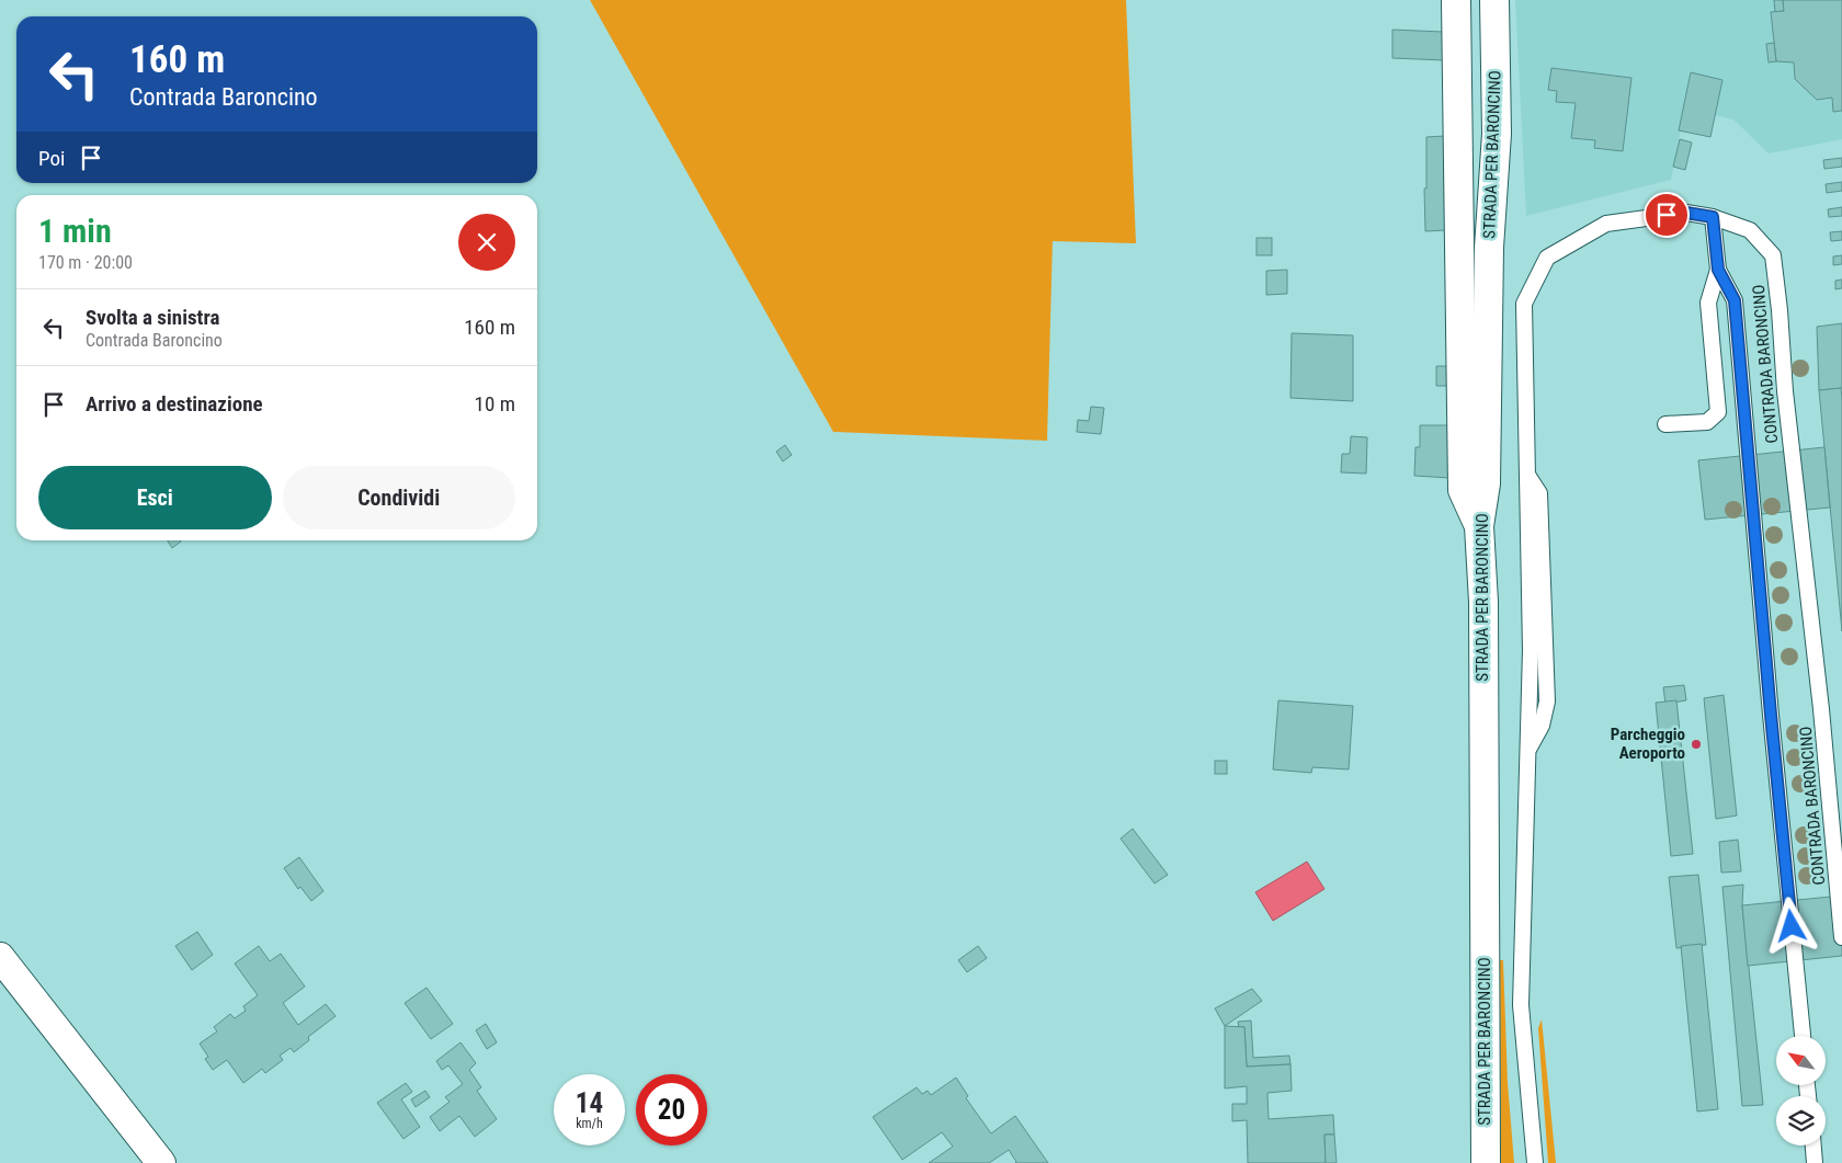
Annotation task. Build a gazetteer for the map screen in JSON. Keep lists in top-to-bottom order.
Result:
{
  "streets": {
    "street": ["STRADA PER BARONCINO"],
    "lane": ["CONTRADA BARONCINO"]
  },
  "places": ["Parcheggio Aeroporto"],
  "north": "top left",
  "page": {
    "turn": ["160 m", "Contrada Baroncino"],
    "then": "Poi",
    "heading": ["1 min", "170 m · 20:00"],
    "list": [
      {
        "name": "Svolta a sinistra",
        "note": "Contrada Baroncino",
        "value": "160 m"
      },
      {
        "name": "Arrivo a destinazione",
        "value": "10 m"
      }
    ],
    "buttons": ["Esci", "Condividi"],
    "speed": "14 km/h",
    "limit": "20"
  }
}
